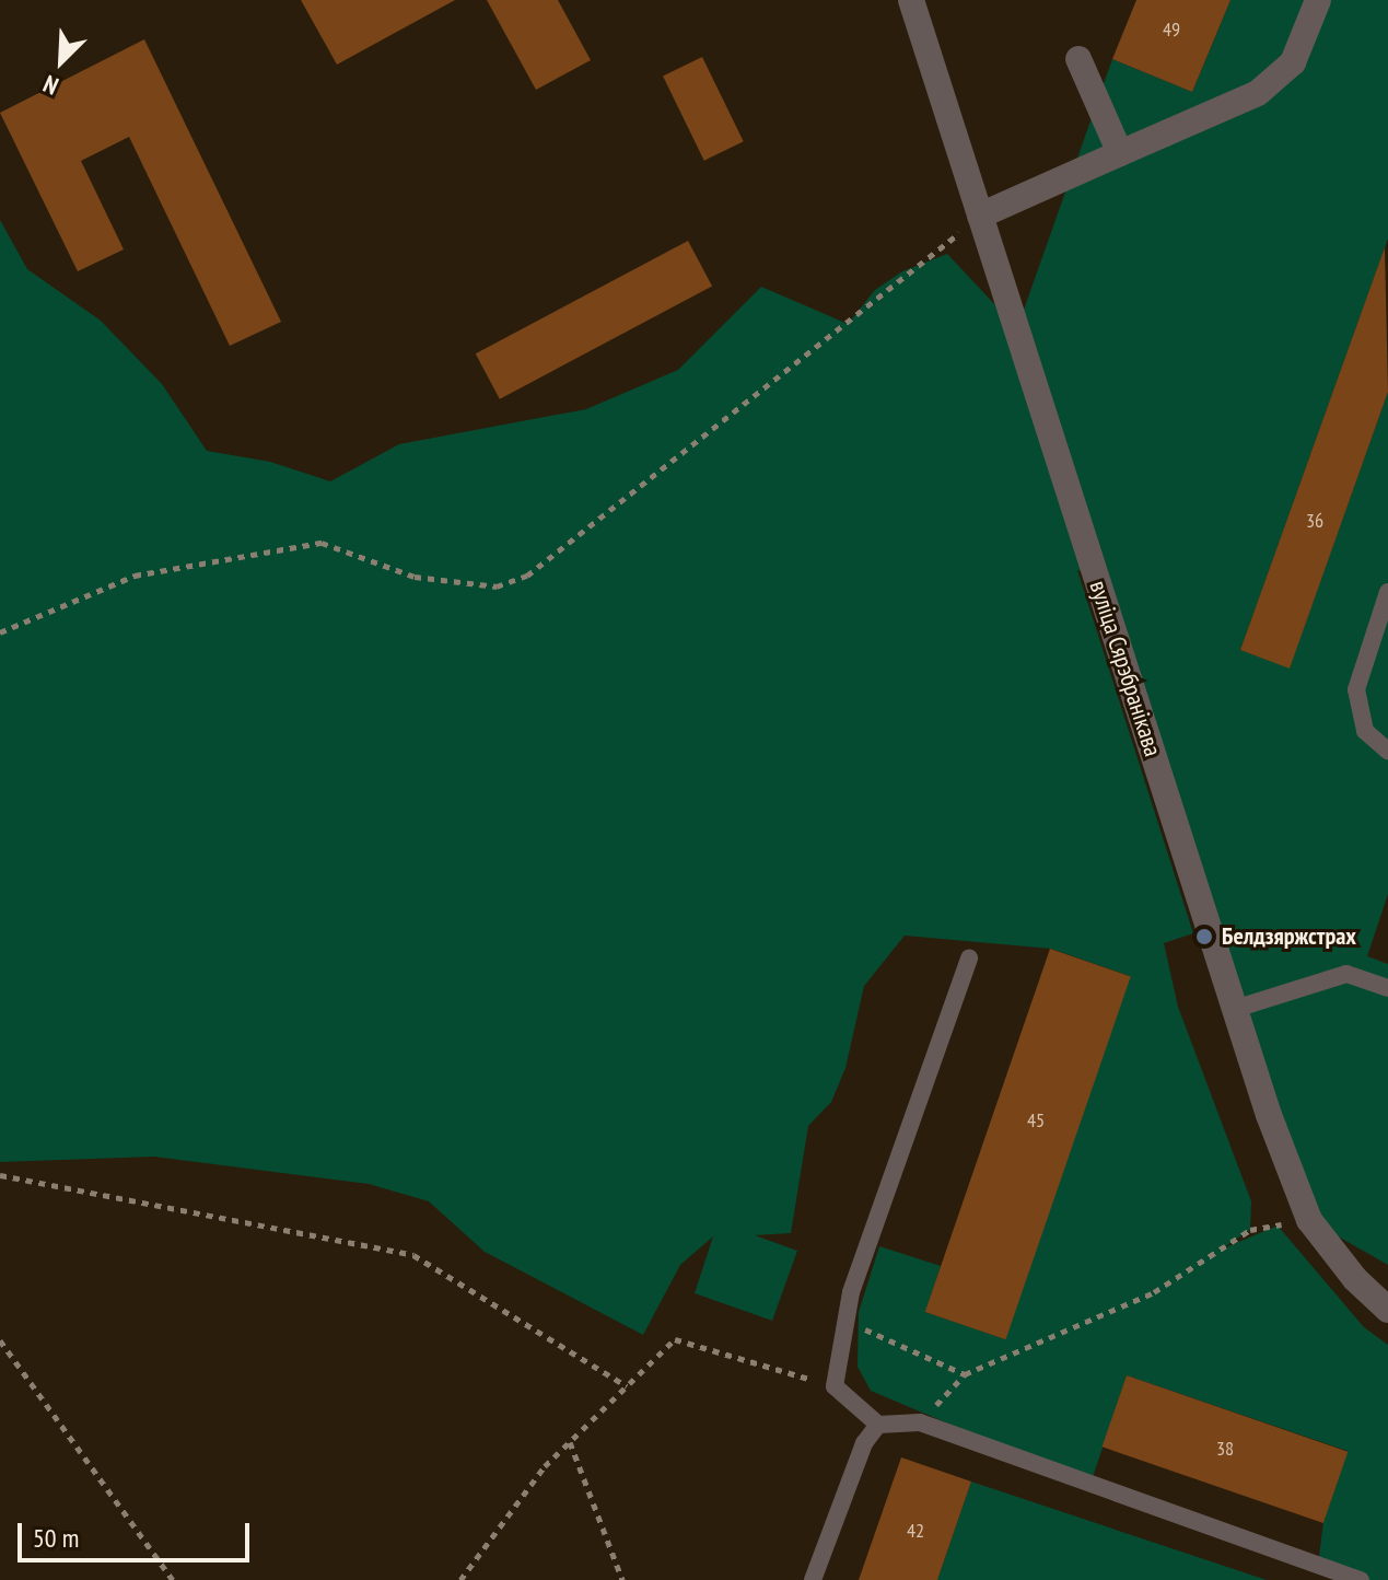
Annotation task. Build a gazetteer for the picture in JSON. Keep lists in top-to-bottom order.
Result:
{
  "streets": {
    "street": ["вуліца Сярэбранікава"]
  },
  "places": ["Белдзяржстрах"],
  "house_numbers": [
    "49",
    "36",
    "45",
    "38",
    "42"
  ],
  "scale_bar": "50 m",
  "north": "bottom left"
}
